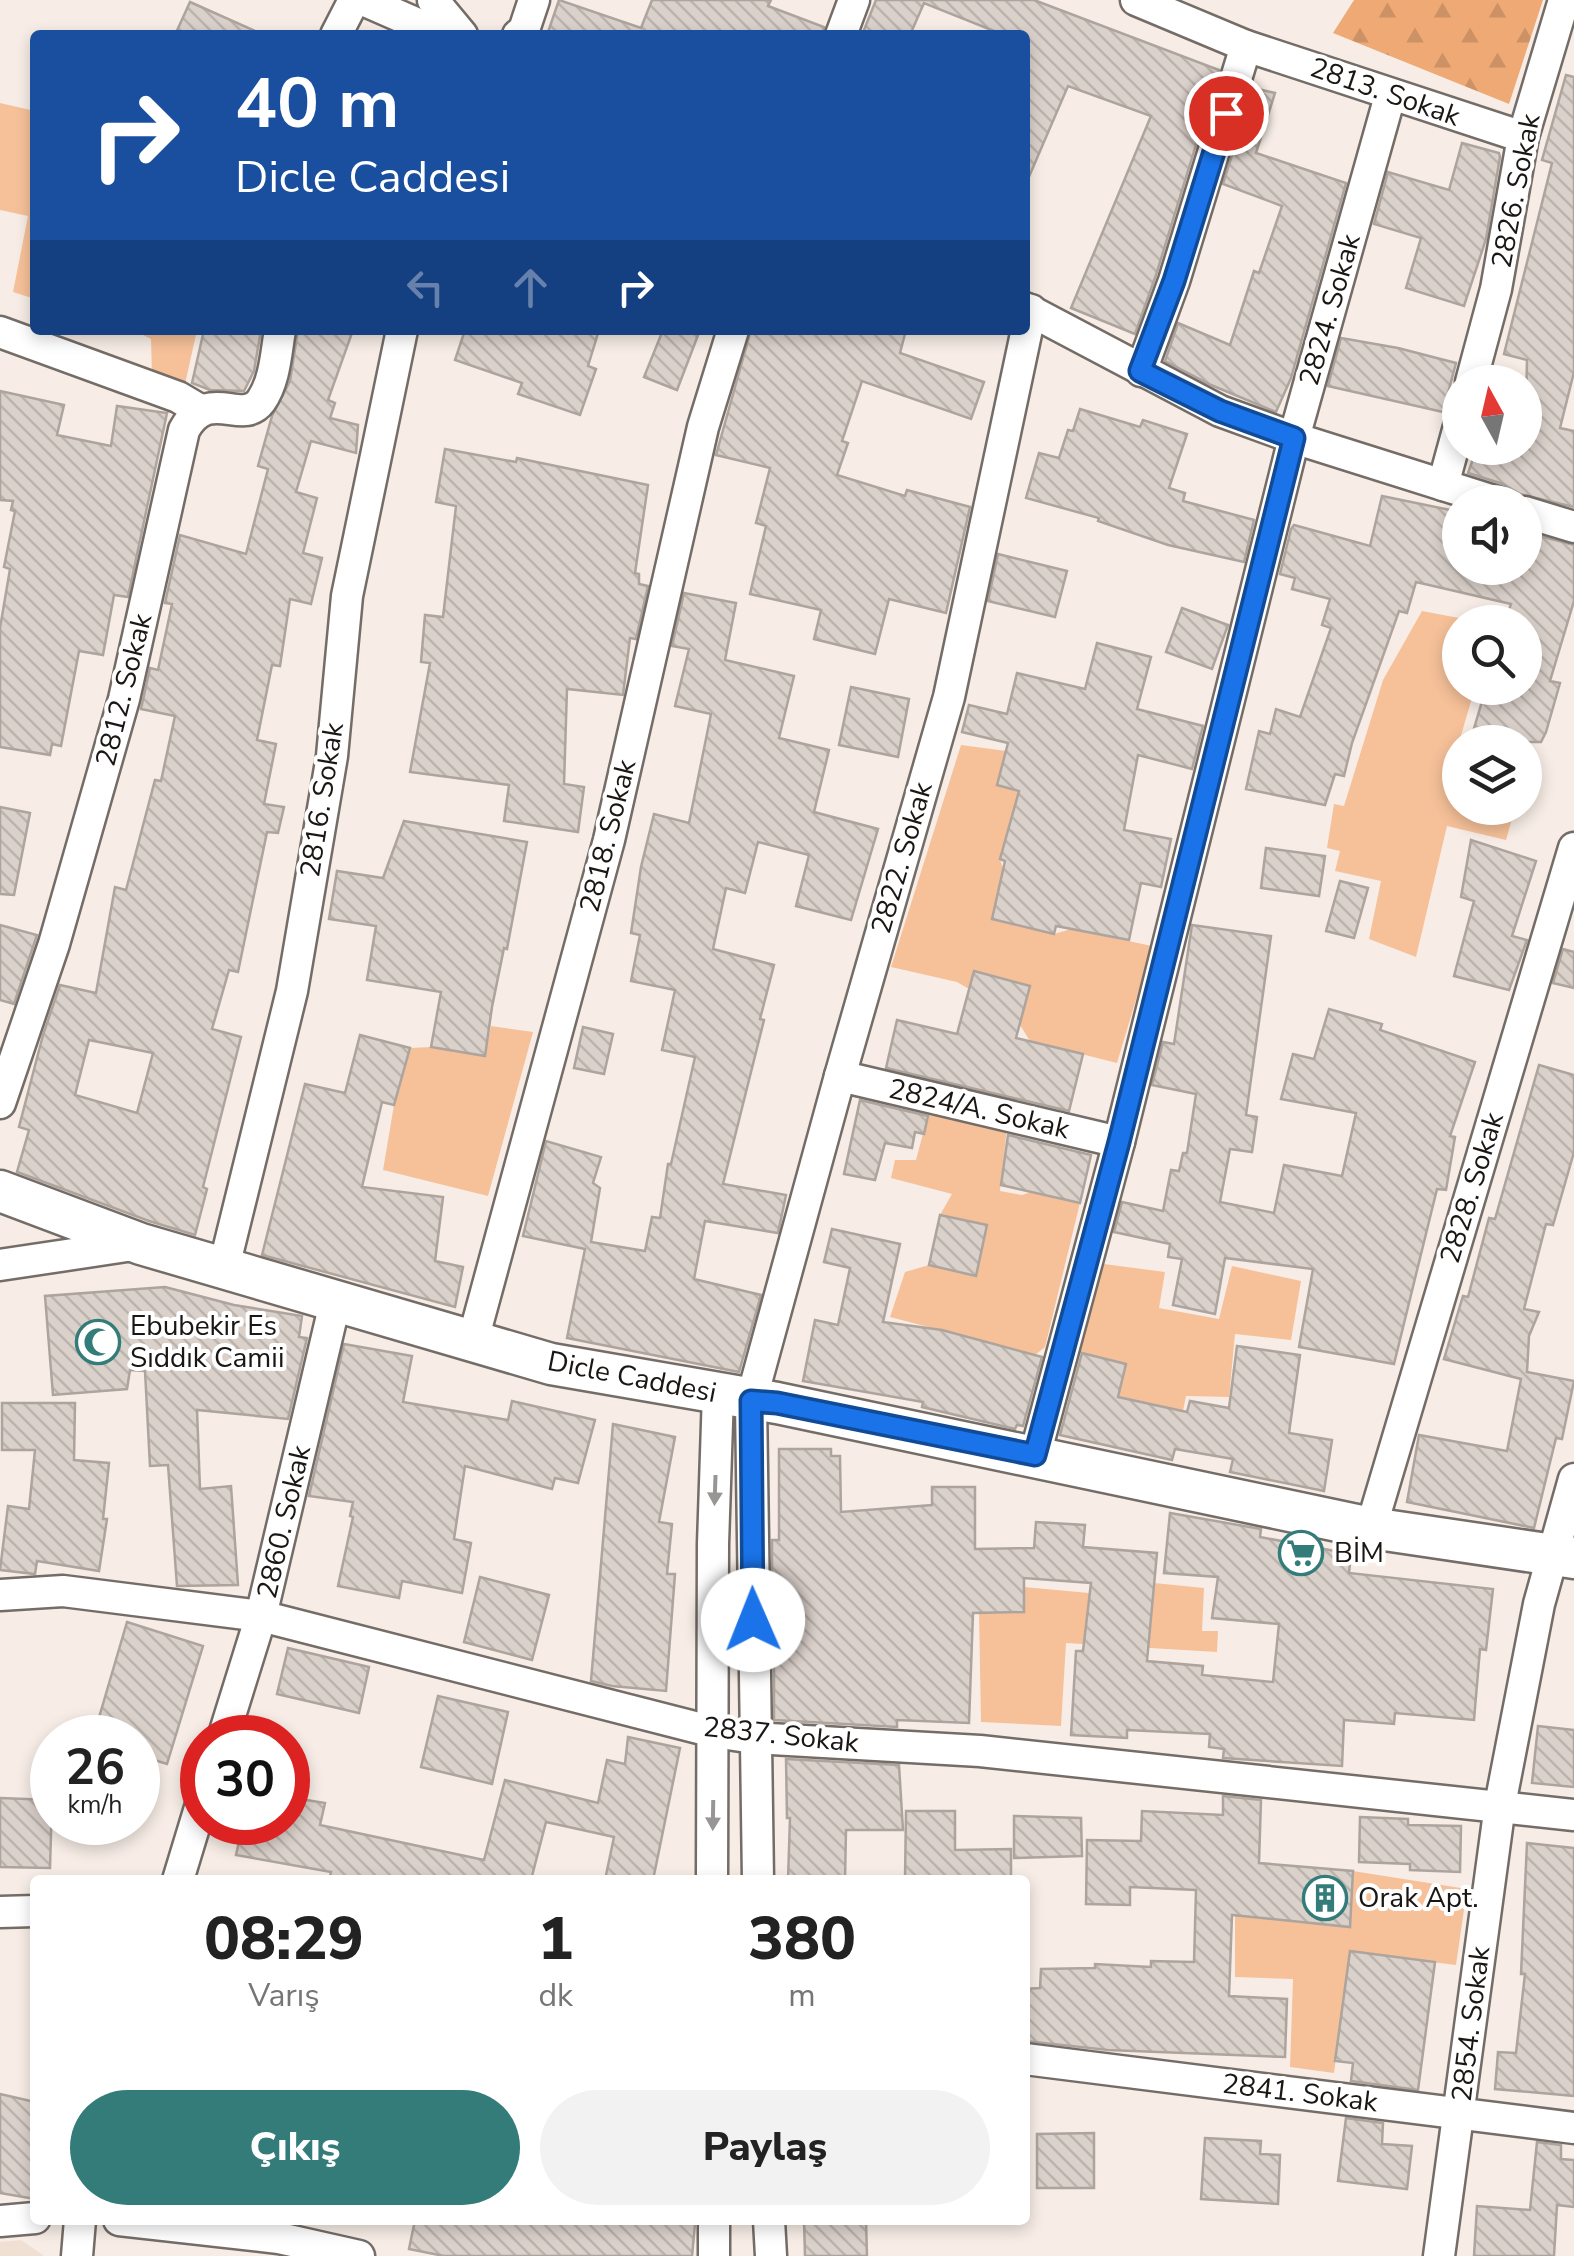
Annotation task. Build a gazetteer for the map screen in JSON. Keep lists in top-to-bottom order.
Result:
{
  "streets": {
    "street": [
      "2813. Sokak",
      "2826. Sokak",
      "2824. Sokak",
      "2812. Sokak",
      "2816. Sokak",
      "2818. Sokak",
      "2822. Sokak",
      "2824/A. Sokak",
      "2828. Sokak",
      "Dicle Caddesi",
      "2860. Sokak",
      "2837. Sokak",
      "2854. Sokak",
      "2841. Sokak"
    ]
  },
  "crossings": [
    ["2813. Sokak", "2826. Sokak"],
    ["2813. Sokak", "2824. Sokak"],
    ["2824. Sokak", "2824/A. Sokak"],
    ["2824. Sokak", "Dicle Caddesi"],
    ["2816. Sokak", "Dicle Caddesi"],
    ["2818. Sokak", "Dicle Caddesi"],
    ["2822. Sokak", "2824/A. Sokak"],
    ["2822. Sokak", "Dicle Caddesi"],
    ["2828. Sokak", "Dicle Caddesi"],
    ["Dicle Caddesi", "2860. Sokak"],
    ["Dicle Caddesi", "2854. Sokak"],
    ["2860. Sokak", "2837. Sokak"],
    ["2837. Sokak", "2854. Sokak"],
    ["2854. Sokak", "2841. Sokak"]
  ],
  "places": {
    "mosque": ["Ebubekir Es Sıddık Camii"],
    "supermarket": ["BİM"],
    "building": ["Orak Apt."]
  },
  "north": "top",
  "page": {
    "turn": ["40 m", "Dicle Caddesi"],
    "speed": "26 km/h",
    "limit": "30",
    "eta": [
      "08:29",
      "Varış",
      "1",
      "dk",
      "380",
      "m"
    ],
    "buttons": ["Çıkış", "Paylaş"]
  }
}
